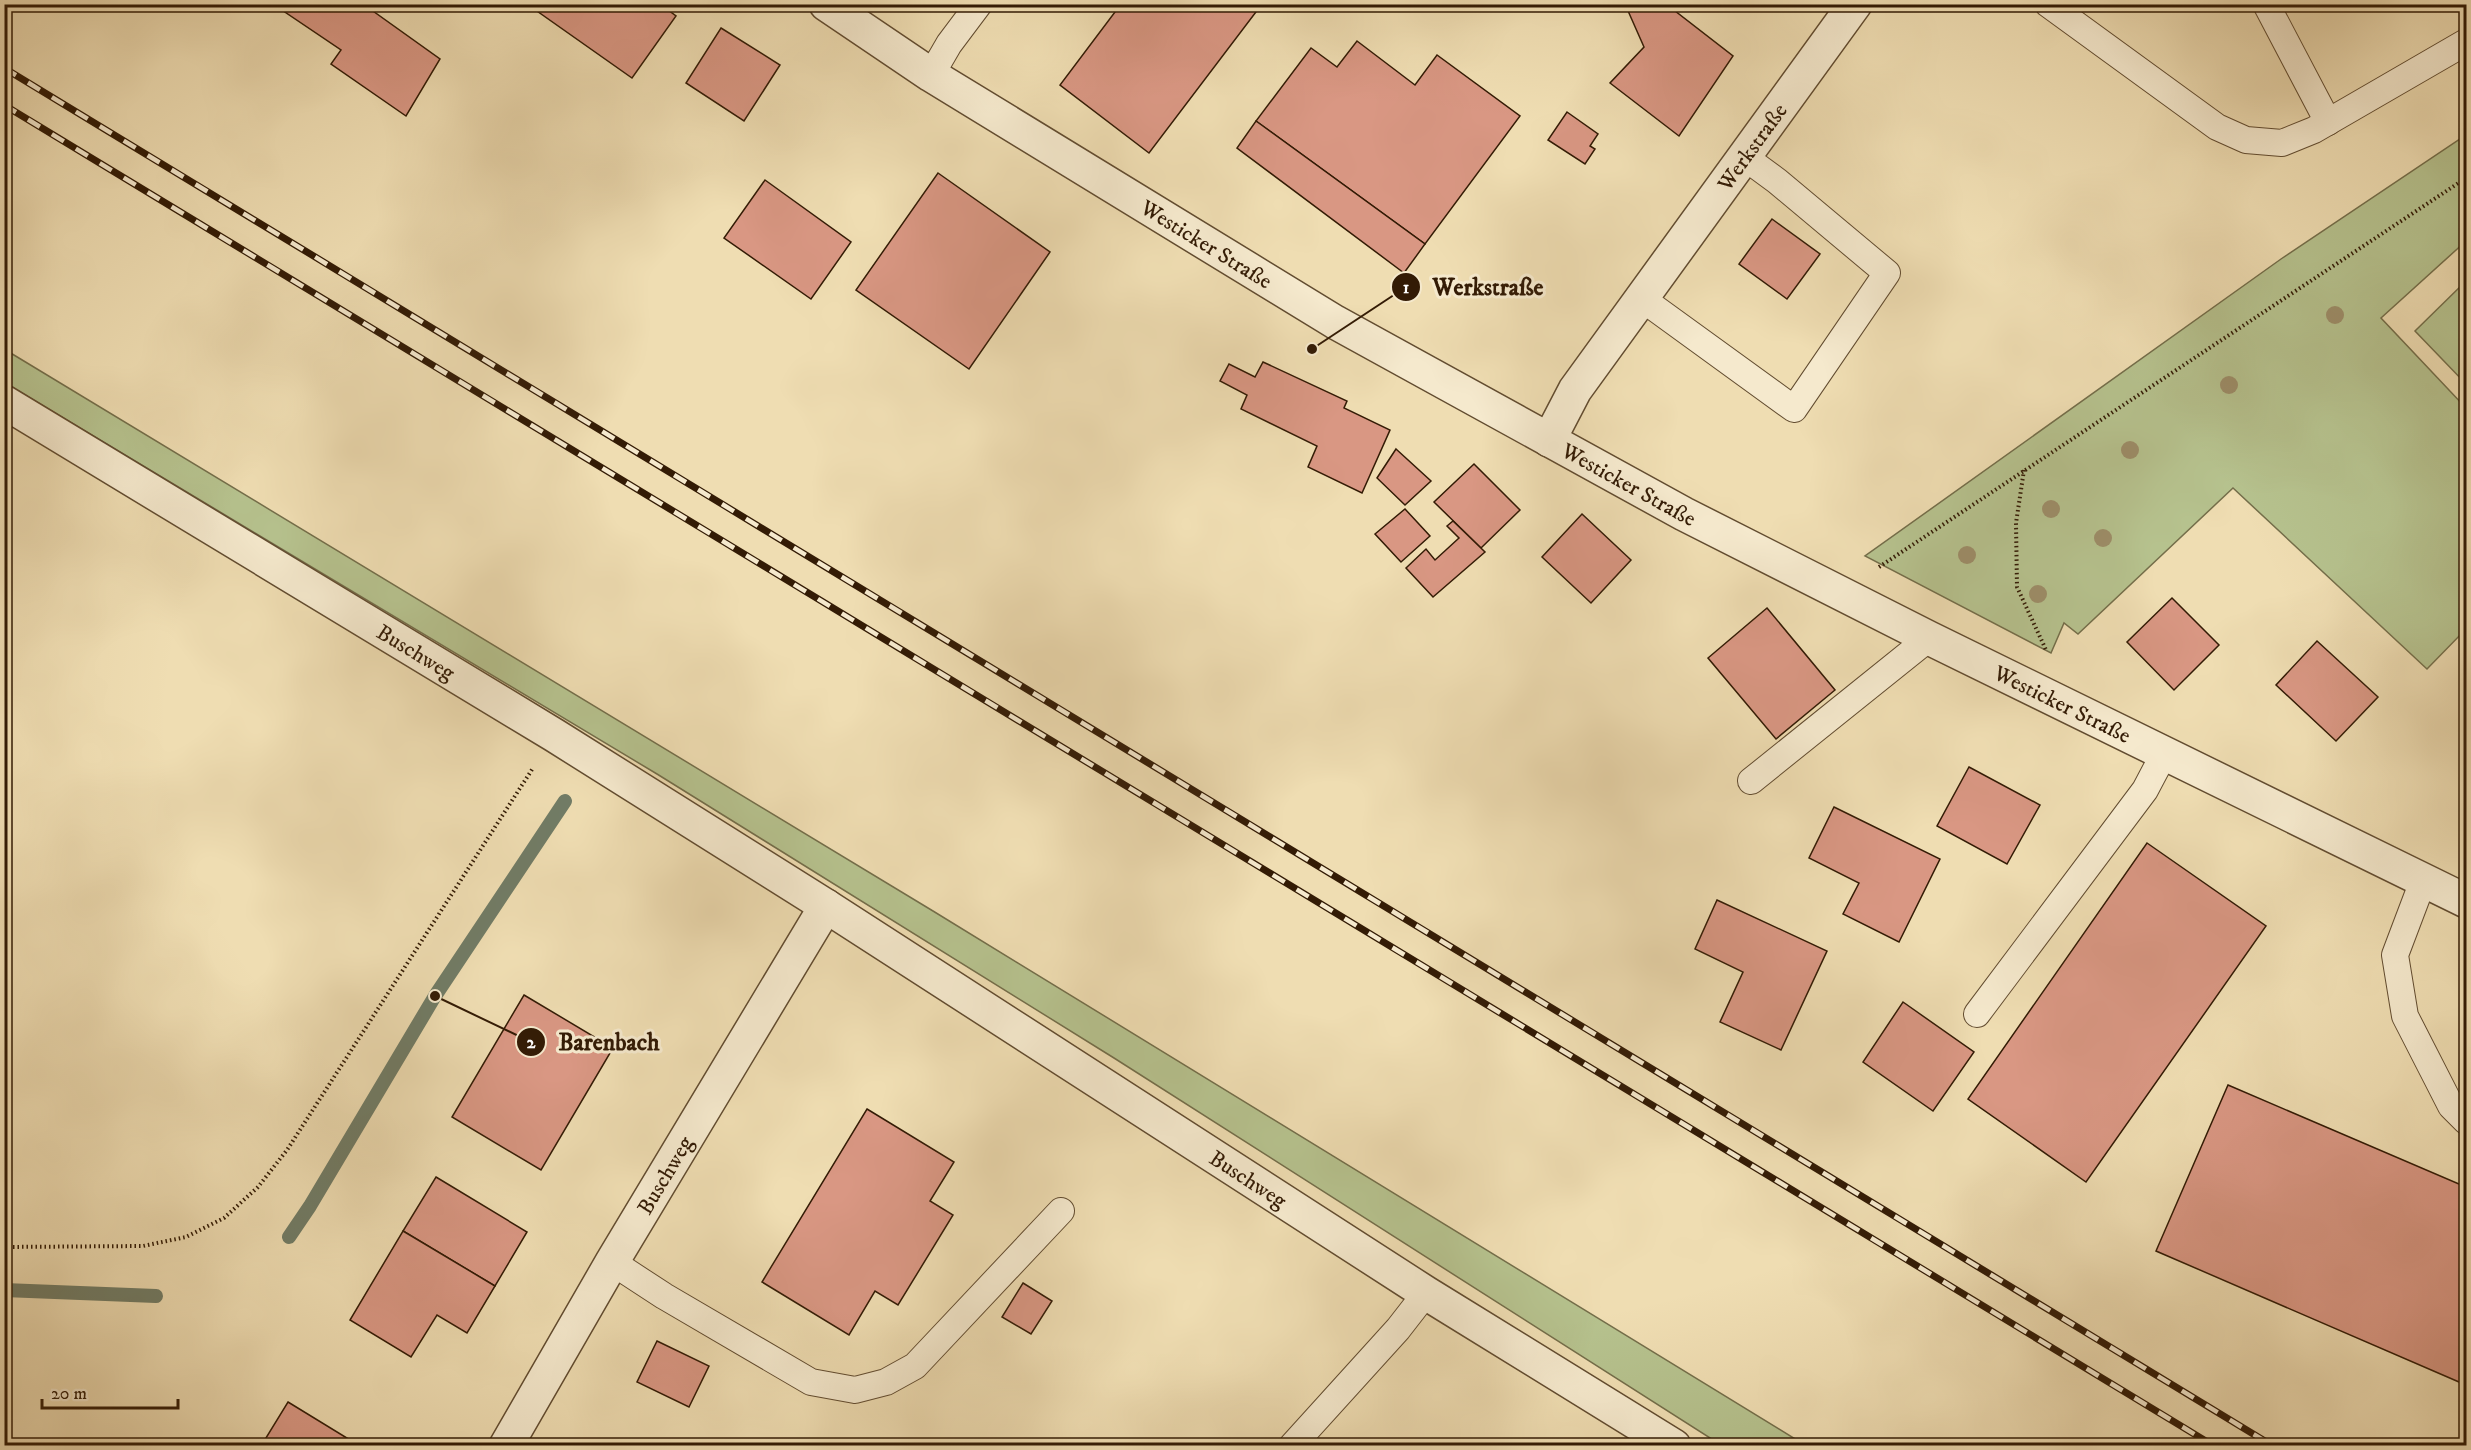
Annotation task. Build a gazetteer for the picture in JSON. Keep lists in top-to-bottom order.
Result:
{
  "streets": {
    "street": ["Werkstraße", "Westicker Straße", "Buschweg"]
  },
  "crossings": [
    ["Werkstraße", "Westicker Straße"]
  ],
  "places": ["Werkstraße", "Barenbach"],
  "scale_bar": "20 m"
}
